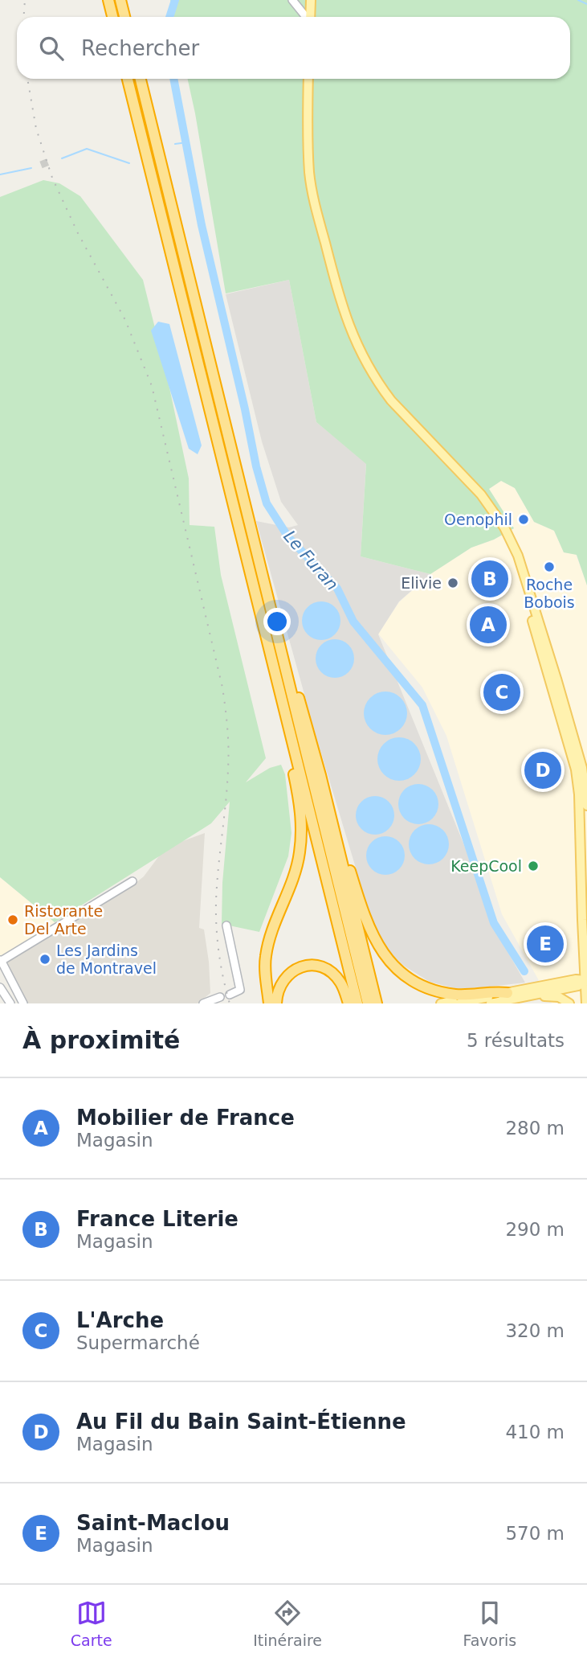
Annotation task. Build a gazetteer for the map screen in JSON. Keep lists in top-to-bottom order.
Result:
{
  "water": ["Le Furan"],
  "places": [
    "Oenophil",
    "Roche Bobois",
    "Elivie",
    "KeepCool",
    "Ristorante Del Arte",
    "Les Jardins de Montravel"
  ],
  "page": {
    "search": "Rechercher",
    "pins": [
      "B",
      "A",
      "C",
      "D",
      "E"
    ],
    "heading": ["À proximité", "5 résultats"],
    "list": [
      {
        "mark": "A",
        "name": "Mobilier de France",
        "note": "Magasin",
        "value": "280 m"
      },
      {
        "mark": "B",
        "name": "France Literie",
        "note": "Magasin",
        "value": "290 m"
      },
      {
        "mark": "C",
        "name": "L'Arche",
        "note": "Supermarché",
        "value": "320 m"
      },
      {
        "mark": "D",
        "name": "Au Fil du Bain Saint-Étienne",
        "note": "Magasin",
        "value": "410 m"
      },
      {
        "mark": "E",
        "name": "Saint-Maclou",
        "note": "Magasin",
        "value": "570 m"
      }
    ],
    "nav": ["Carte", "Itinéraire", "Favoris"]
  }
}
